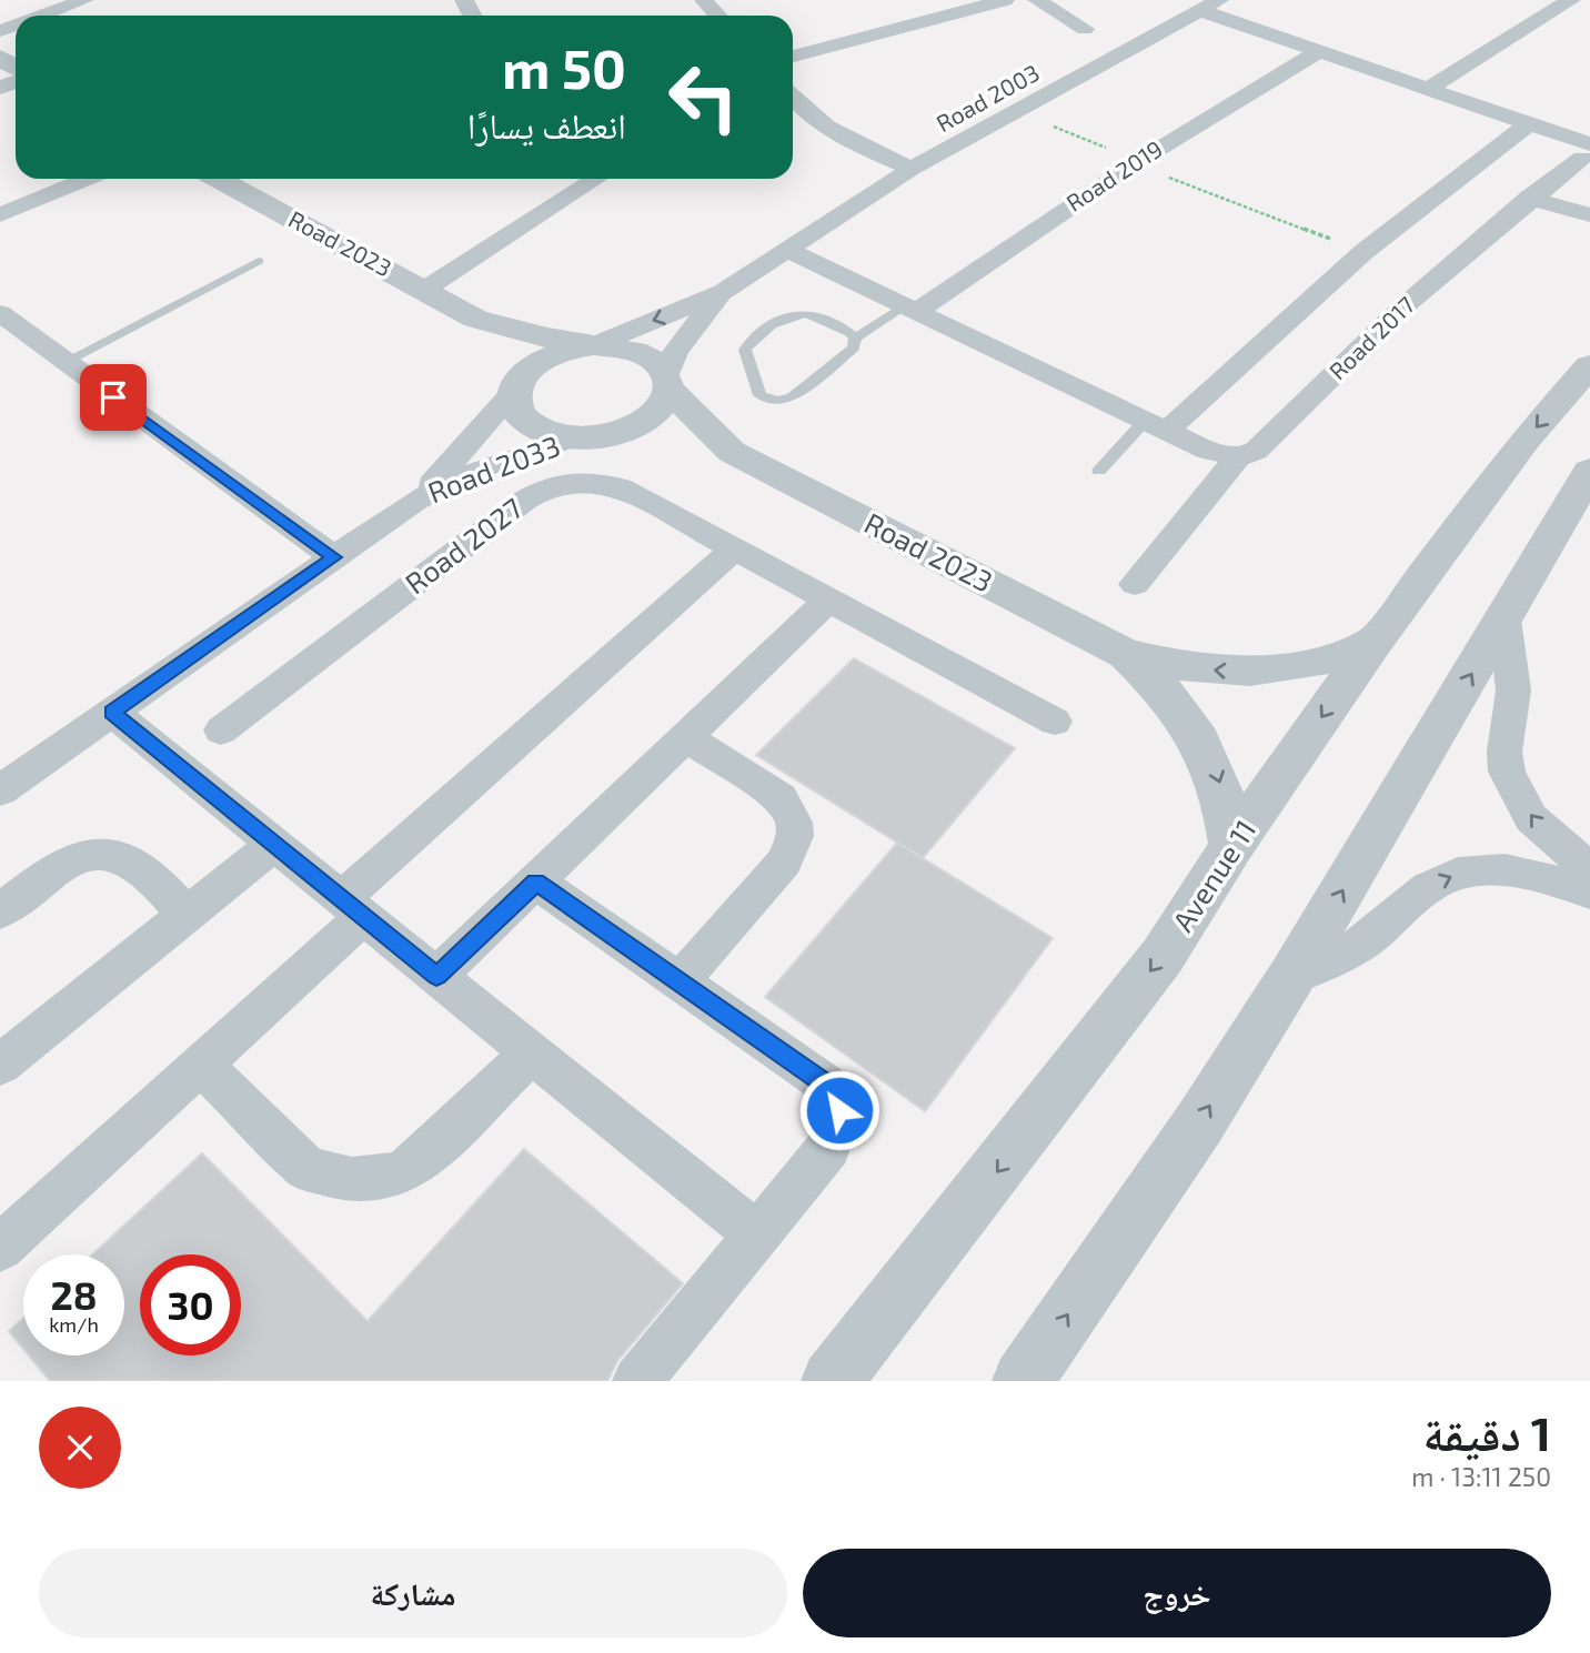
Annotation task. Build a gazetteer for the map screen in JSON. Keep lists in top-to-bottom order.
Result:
{
  "streets": {
    "street": [
      "Road 2003",
      "Road 2019",
      "Road 2023",
      "Road 2017",
      "Road 2033",
      "Road 2027",
      "Avenue 11"
    ]
  },
  "crossings": [
    ["Road 2023", "Road 2033"],
    ["Road 2023", "Avenue 11"]
  ],
  "page": {
    "turn": ["50 m", "انعطف يسارًا"],
    "speed": "28 km/h",
    "limit": "30",
    "heading": ["1 دقيقة", "250 m · 13:11"],
    "buttons": ["خروج", "مشاركة"]
  }
}
